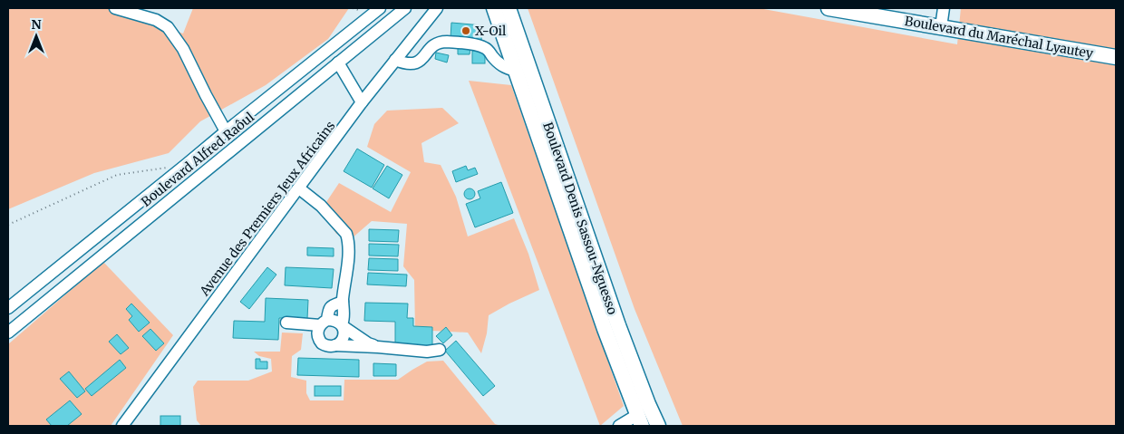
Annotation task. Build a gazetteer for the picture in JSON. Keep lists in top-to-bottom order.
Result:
{
  "streets": {
    "main road": ["Boulevard du Maréchal Lyautey", "Boulevard Denis Sassou-Nguesso"],
    "street": ["Boulevard Alfred Raôul", "Avenue des Premiers Jeux Africains"]
  },
  "places": ["X-Oil"],
  "north": "top"
}
